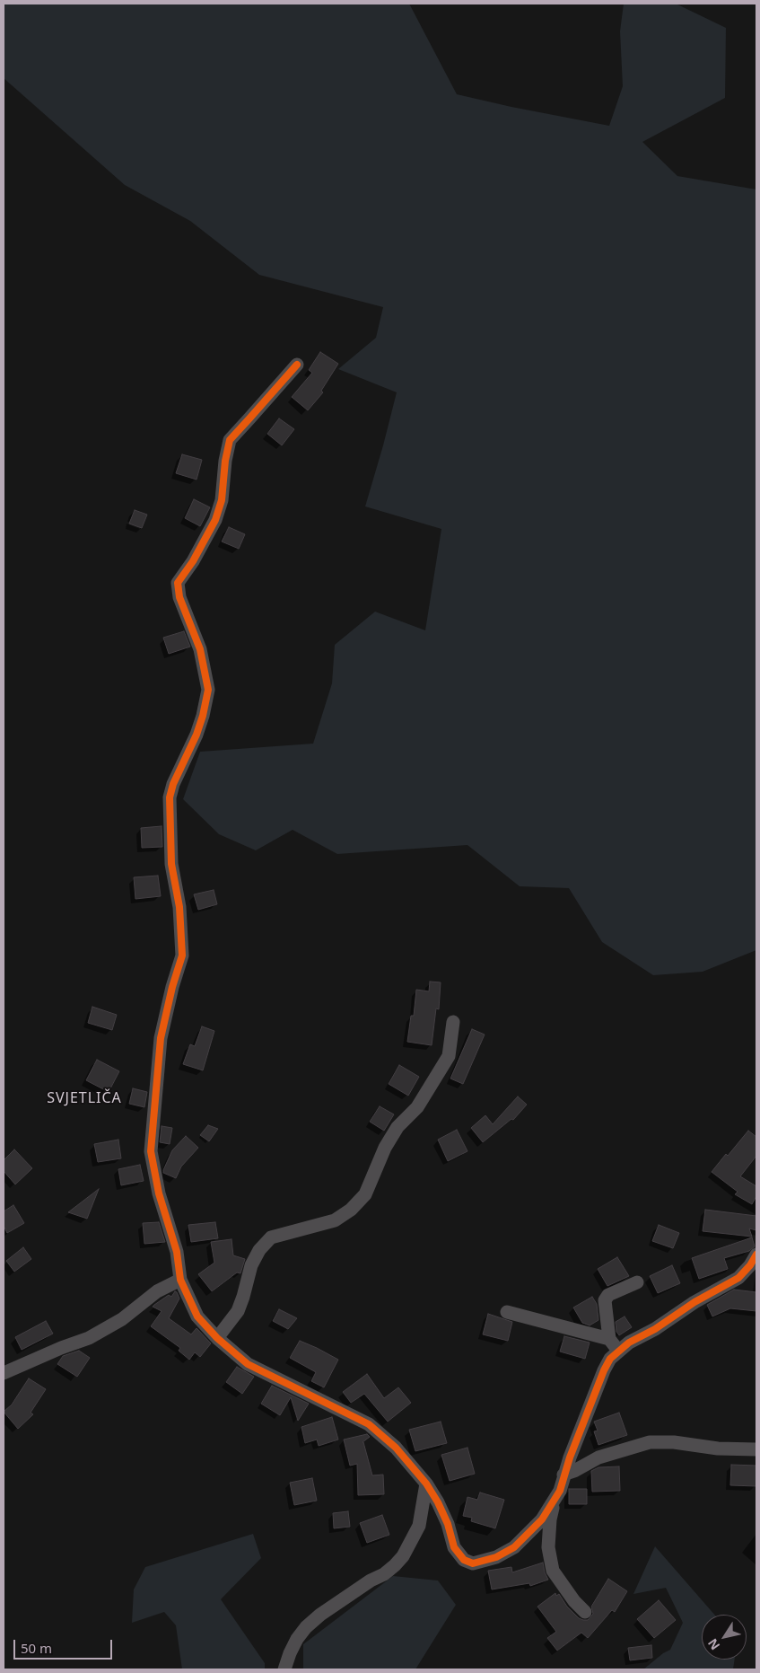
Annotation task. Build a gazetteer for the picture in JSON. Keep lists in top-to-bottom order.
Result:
{
  "districts": ["SVJETLIČA"],
  "scale_bar": "50 m",
  "north": "bottom left"
}
